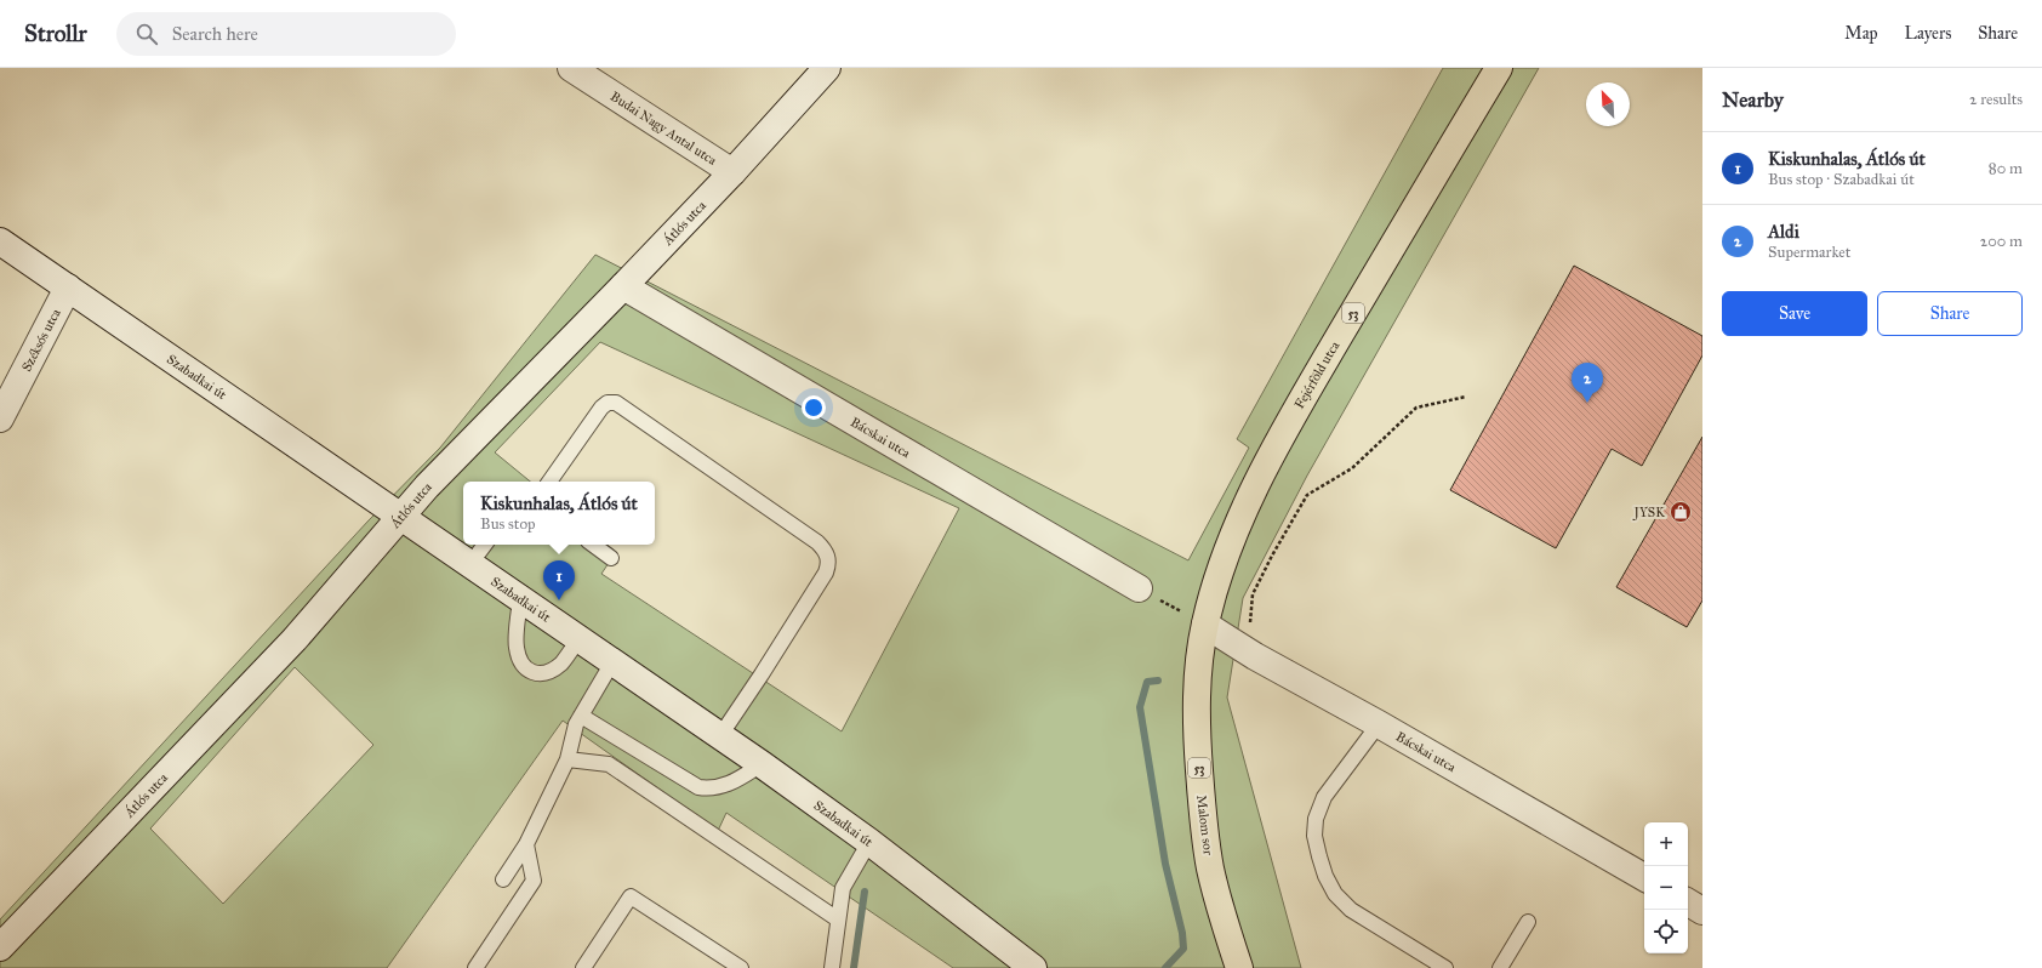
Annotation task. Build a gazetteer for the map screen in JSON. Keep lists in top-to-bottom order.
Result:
{
  "streets": {
    "main road": ["53", "Fejérföld utca", "Malom sor"],
    "street": [
      "Budai Nagy Antal utca",
      "Átlós utca",
      "Széksós utca",
      "Szabadkai út",
      "Bácskai utca"
    ]
  },
  "crossings": [
    ["Budai Nagy Antal utca", "Átlós utca"],
    ["Átlós utca", "Szabadkai út"],
    ["Átlós utca", "Bácskai utca"],
    ["Széksós utca", "Szabadkai út"],
    ["Fejérföld utca", "Malom sor"],
    ["Bácskai utca", "Malom sor"]
  ],
  "places": {
    "shop": ["JYSK"]
  },
  "north": "top left",
  "page": {
    "header": "Strollr",
    "search": "Search here",
    "nav": ["Map", "Layers", "Share"],
    "heading": ["Nearby", "2 results"],
    "list": [
      {
        "mark": "1",
        "name": "Kiskunhalas, Átlós út",
        "note": "Bus stop · Szabadkai út",
        "value": "80 m"
      },
      {
        "mark": "2",
        "name": "Aldi",
        "note": "Supermarket",
        "value": "200 m"
      }
    ],
    "buttons": ["Save", "Share"],
    "pins": ["2", "1"],
    "popup": ["Kiskunhalas, Átlós út", "Bus stop"],
    "map_buttons": ["+", "−"]
  }
}
